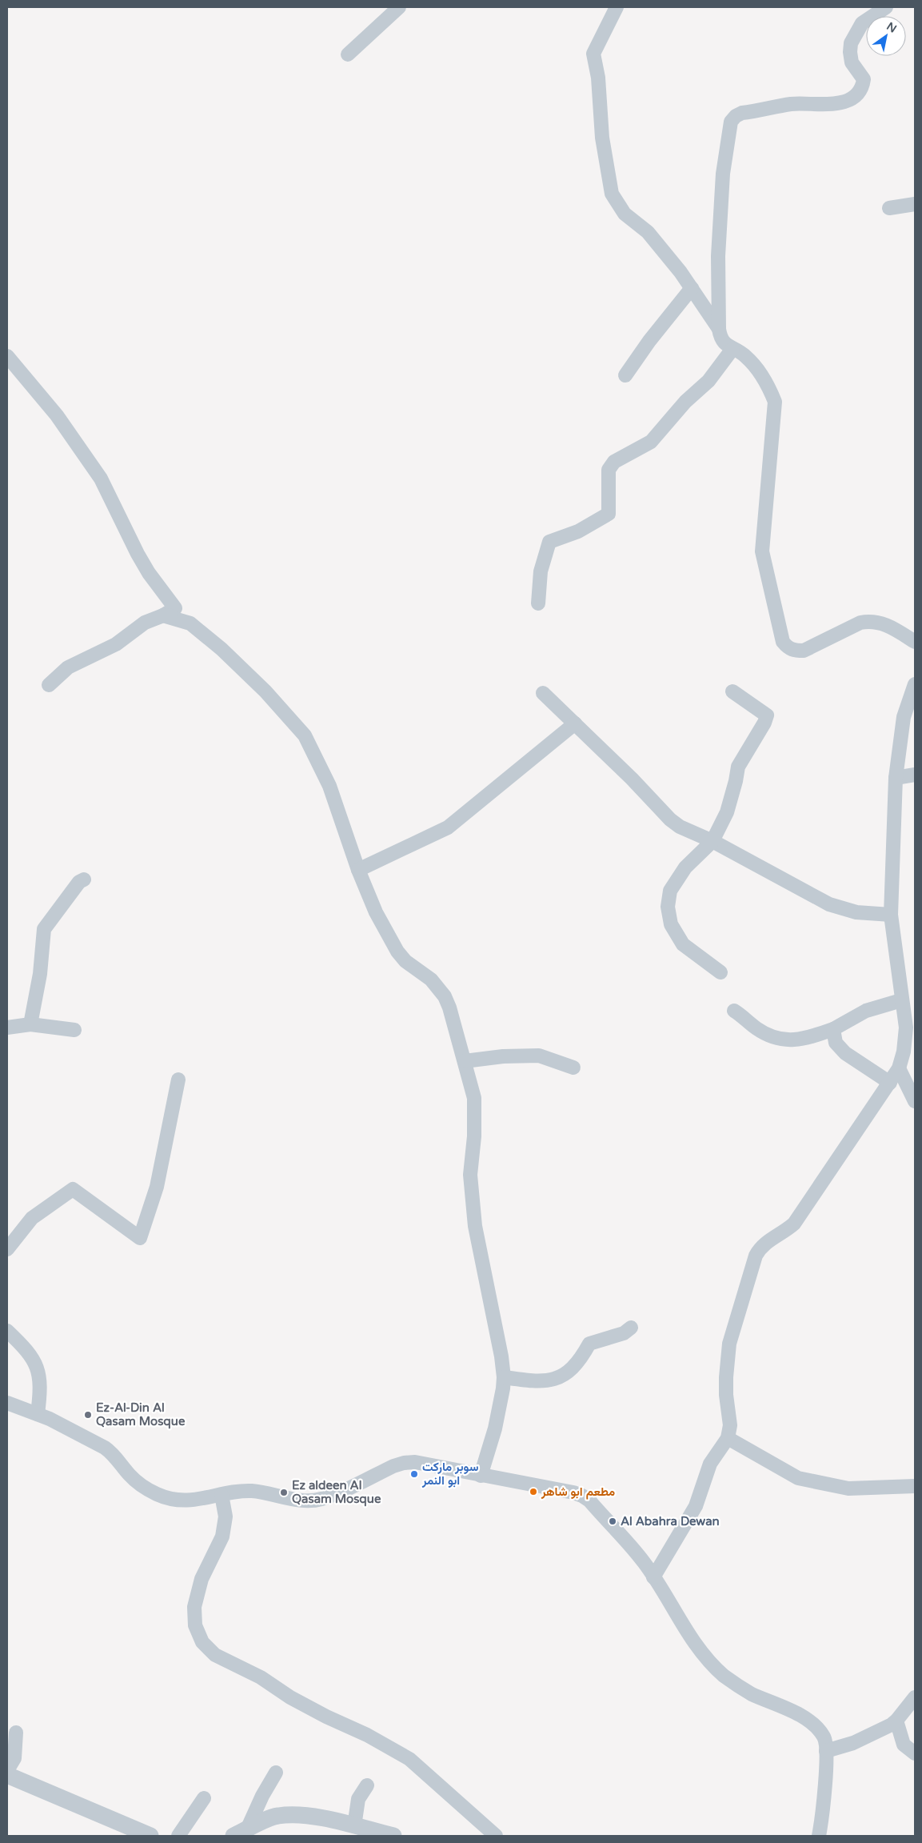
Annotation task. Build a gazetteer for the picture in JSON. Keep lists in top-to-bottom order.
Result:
{
  "places": [
    "Ez-Al-Din Al Qasam Mosque",
    "سوبر ماركت ابو النمر",
    "مطعم ابو شاهر",
    "Ez aldeen Al Qasam Mosque",
    "Al Abahra Dewan"
  ],
  "north": "top right"
}
